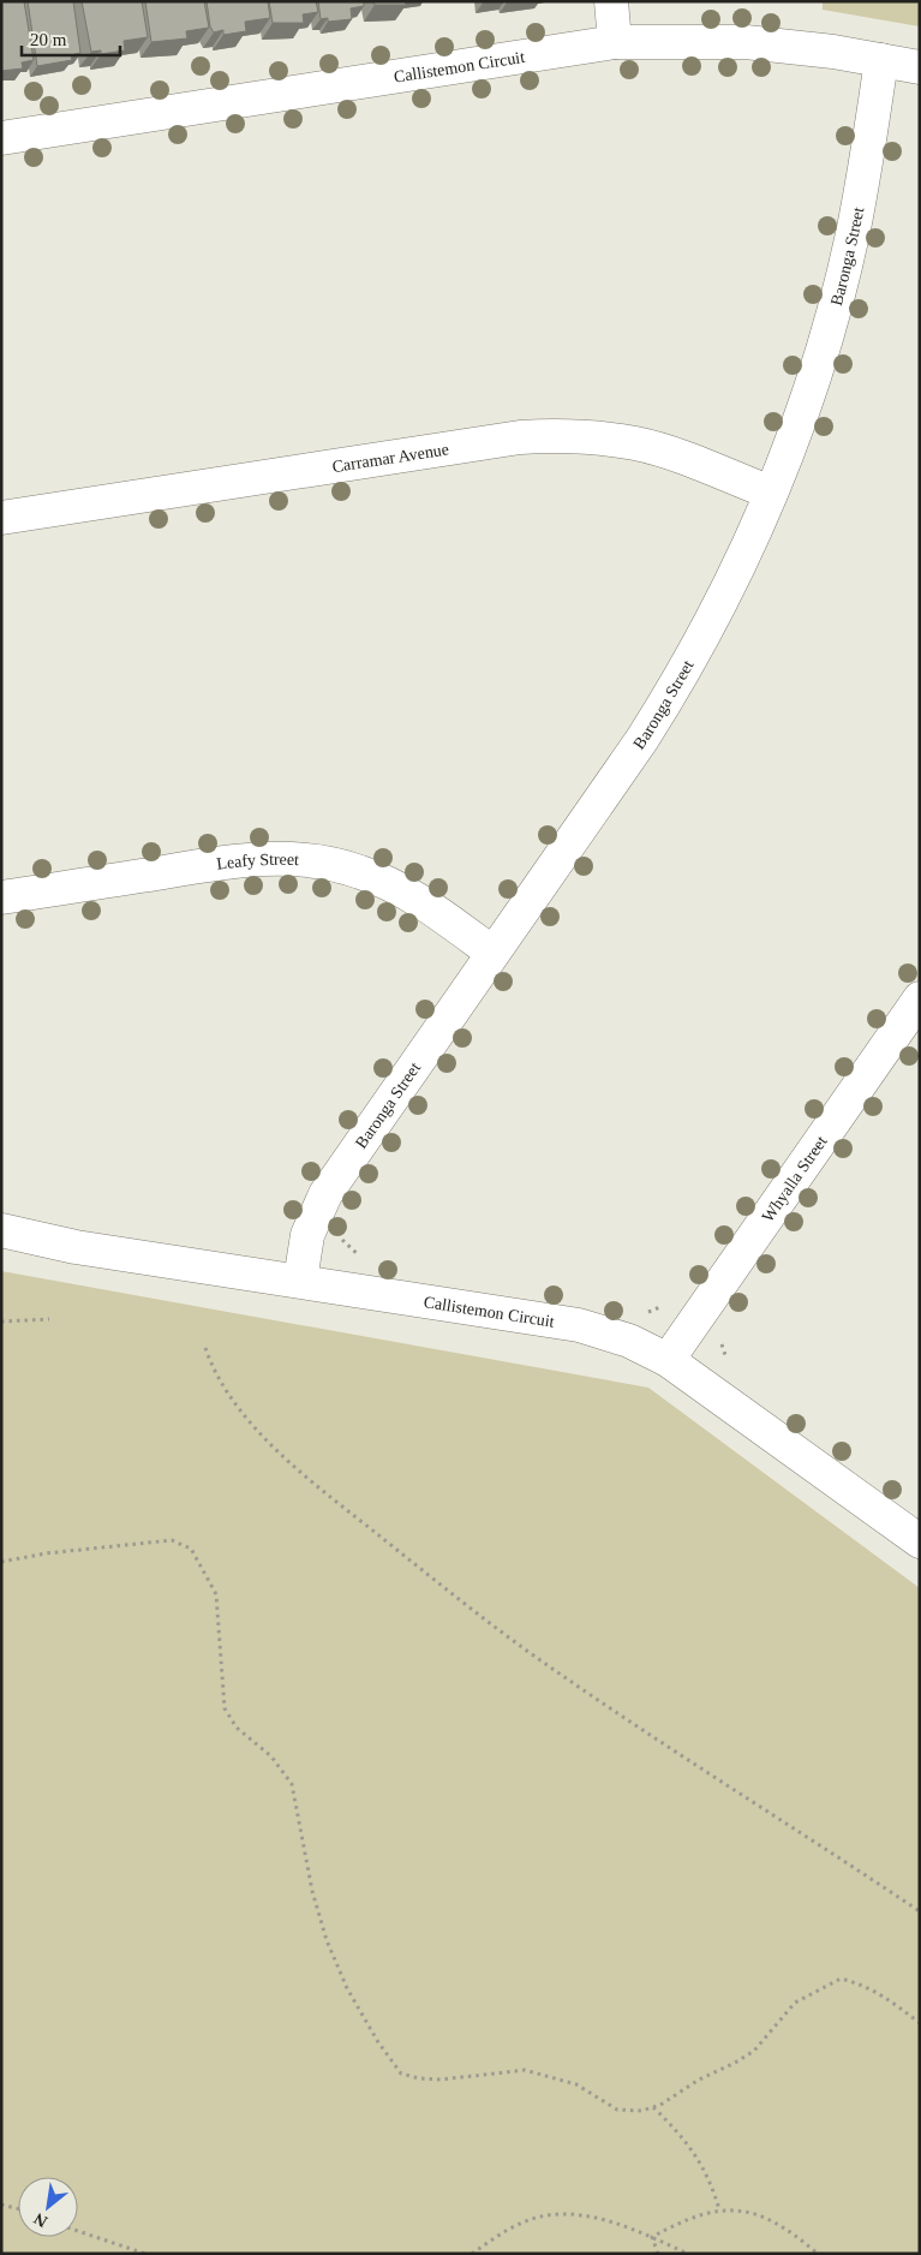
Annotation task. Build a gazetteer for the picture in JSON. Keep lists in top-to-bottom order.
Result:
{
  "streets": {
    "street": [
      "Callistemon Circuit",
      "Baronga Street",
      "Carramar Avenue",
      "Leafy Street",
      "Whyalla Street"
    ]
  },
  "crossings": [
    ["Callistemon Circuit", "Baronga Street"],
    ["Callistemon Circuit", "Whyalla Street"],
    ["Baronga Street", "Carramar Avenue"],
    ["Baronga Street", "Leafy Street"]
  ],
  "scale_bar": "20 m",
  "north": "bottom left"
}
